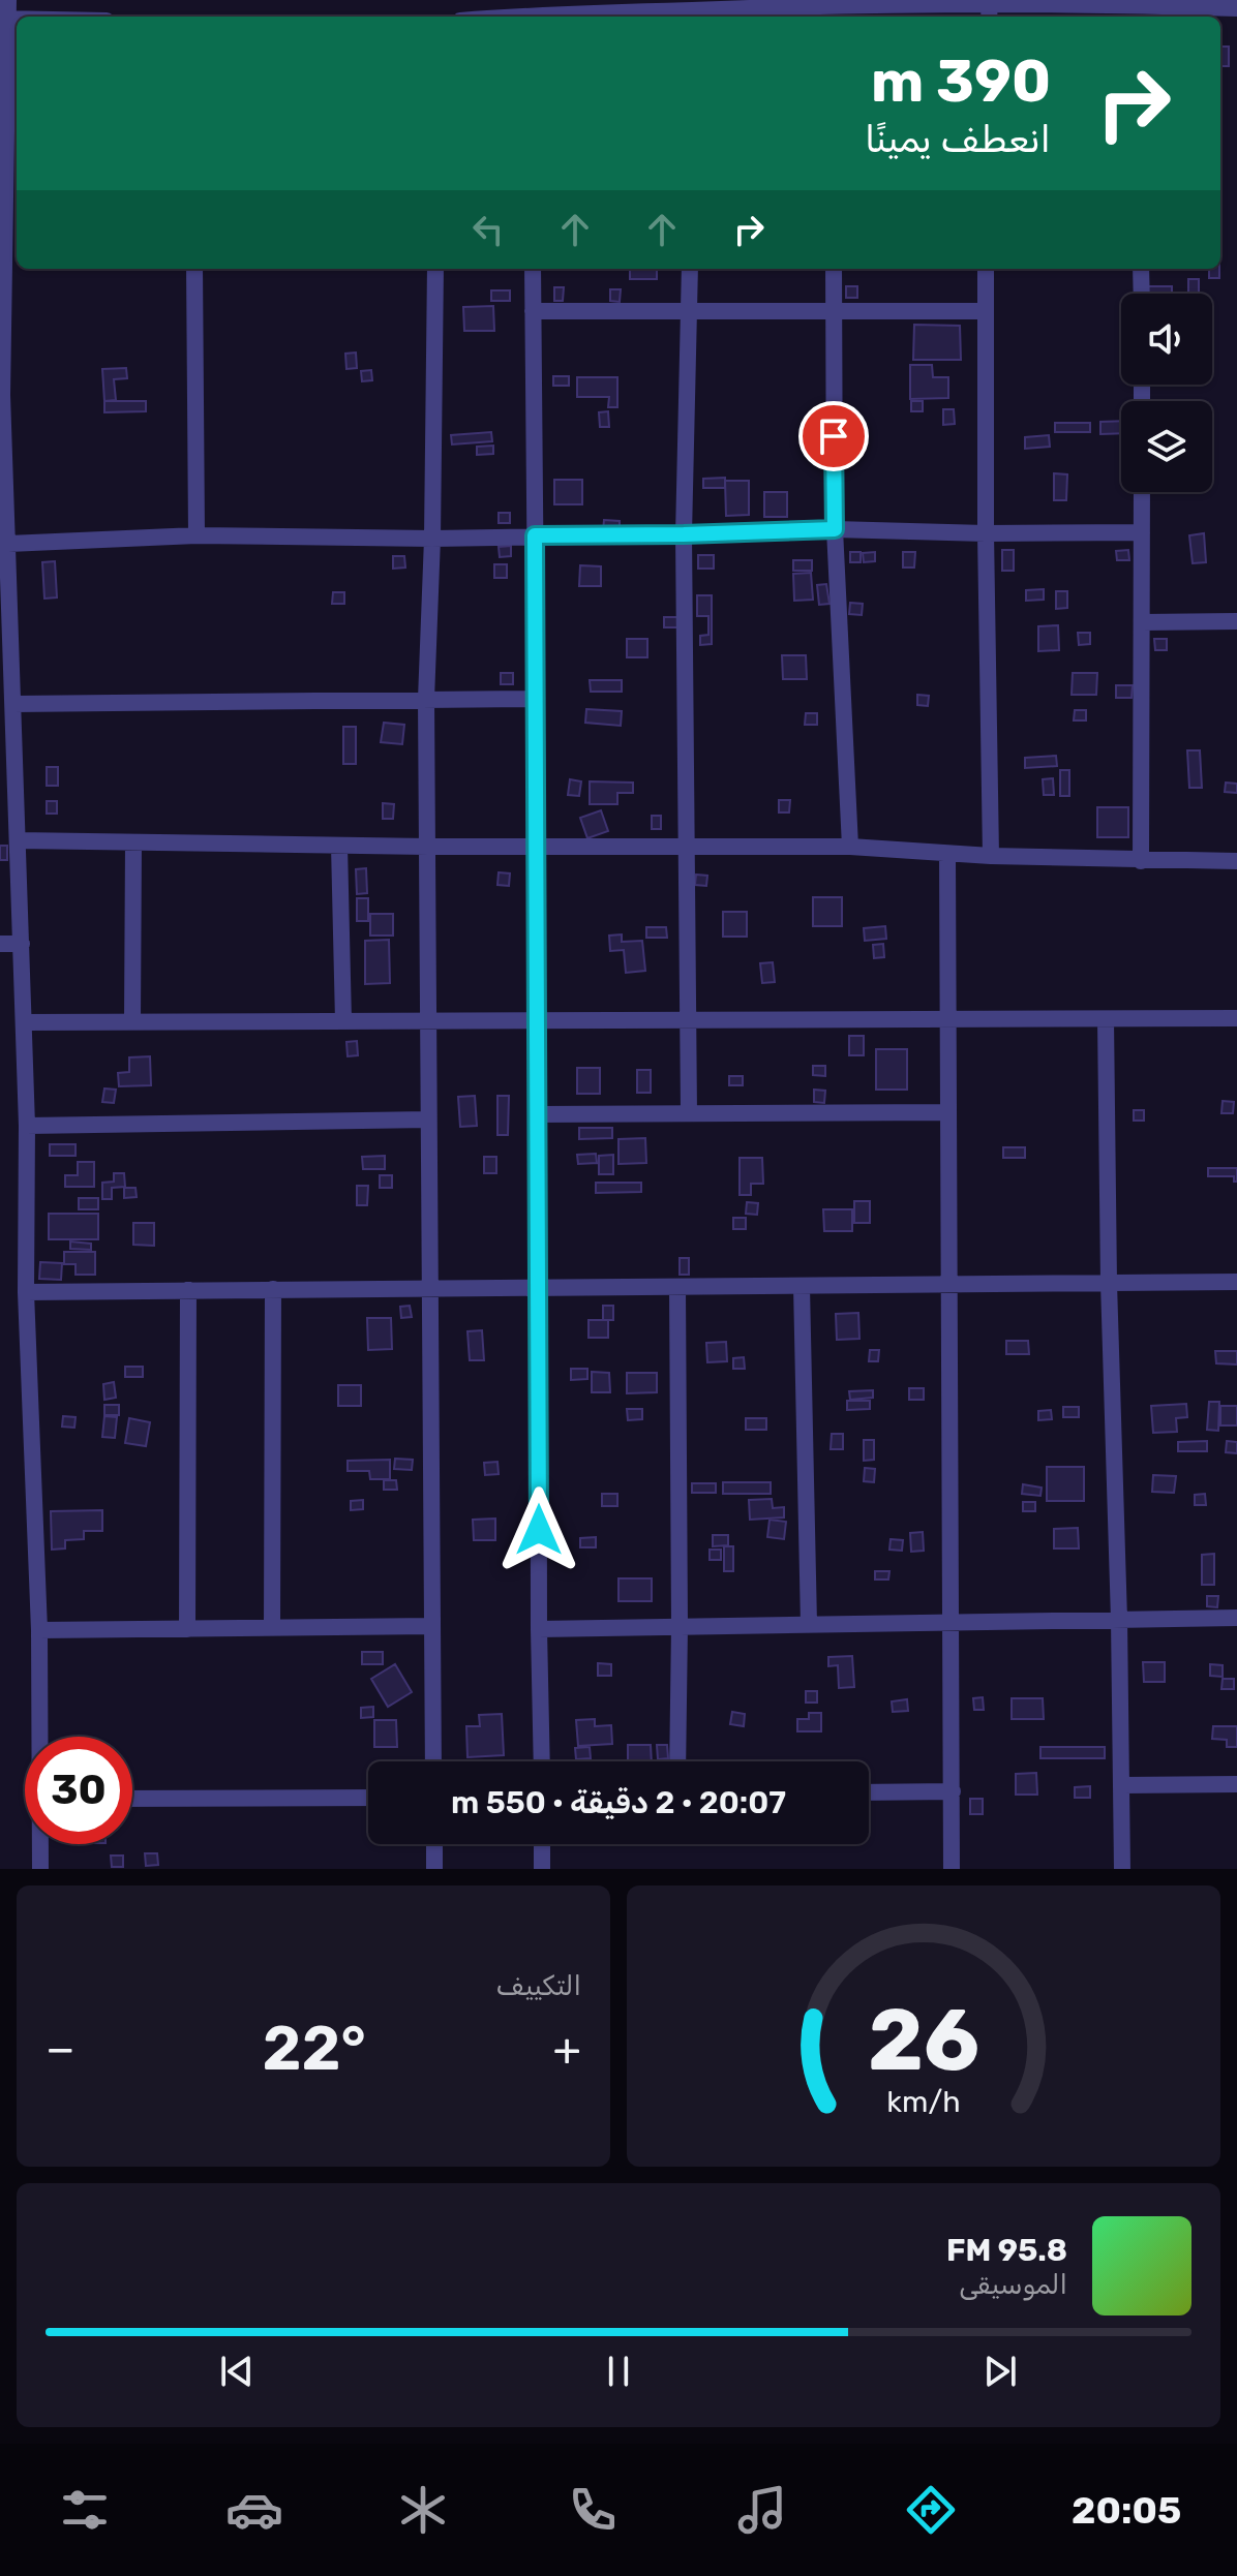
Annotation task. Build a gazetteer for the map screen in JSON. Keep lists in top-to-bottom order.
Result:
{
  "page": {
    "turn": ["390 m", "انعطف يمينًا"],
    "limit": "30",
    "trip": "20:07 · 2 دقيقة · 550 m",
    "tile": "التكييف",
    "heat": ["−", "22°", "+"],
    "song": ["95.8 FM", "الموسيقى"],
    "tabs": "20:05",
    "gauge": ["26", "km/h"]
  }
}
